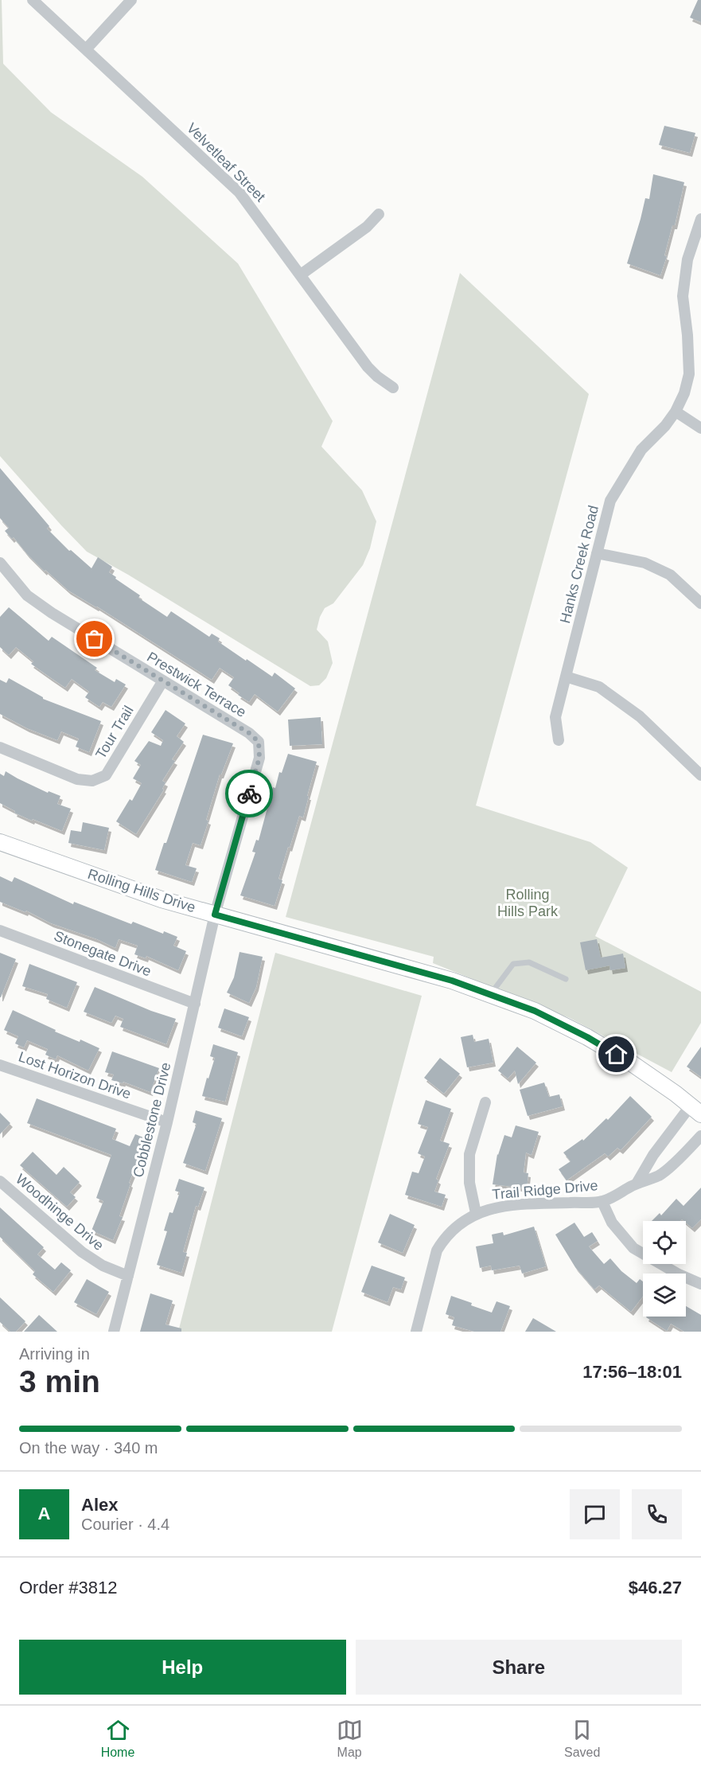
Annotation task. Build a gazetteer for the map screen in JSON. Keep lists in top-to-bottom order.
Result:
{
  "streets": {
    "street": [
      "Velvetleaf Street",
      "Hanks Creek Road",
      "Prestwick Terrace",
      "Tour Trail",
      "Rolling Hills Drive",
      "Stonegate Drive",
      "Lost Horizon Drive",
      "Cobblestone Drive",
      "Trail Ridge Drive",
      "Woodhinge Drive"
    ]
  },
  "crossings": [
    ["Prestwick Terrace", "Tour Trail"],
    ["Prestwick Terrace", "Rolling Hills Drive"],
    ["Prestwick Terrace", "Cobblestone Drive"],
    ["Rolling Hills Drive", "Cobblestone Drive"],
    ["Stonegate Drive", "Cobblestone Drive"],
    ["Lost Horizon Drive", "Cobblestone Drive"],
    ["Cobblestone Drive", "Woodhinge Drive"]
  ],
  "parks": ["Rolling Hills Park"],
  "page": {
    "heading": ["3 min", "Arriving in", "17:56–18:01"],
    "panel": [
      "Alex",
      "Courier · 4.4",
      "Order #3812",
      "$46.27"
    ],
    "bar": "On the way · 340 m",
    "round": "A",
    "buttons": ["Help", "Share"],
    "tabs": ["Home", "Map", "Saved"]
  }
}
